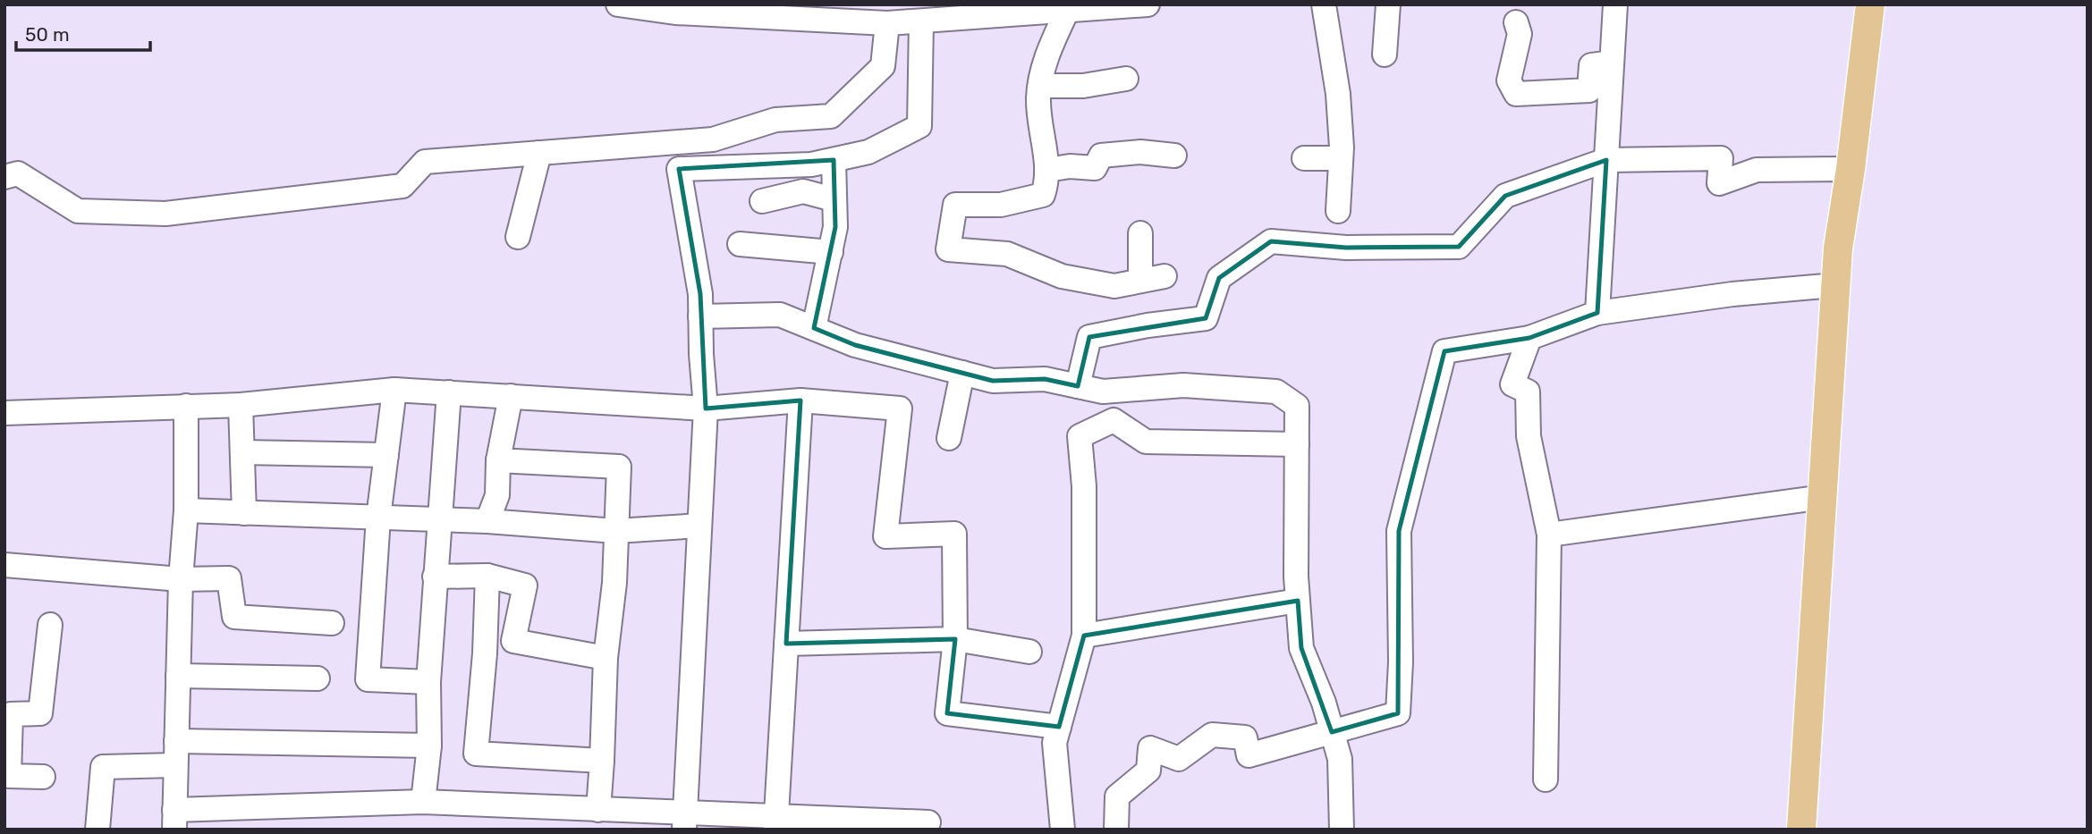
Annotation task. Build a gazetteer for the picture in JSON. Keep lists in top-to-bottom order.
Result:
{
  "scale_bar": "50 m"
}
